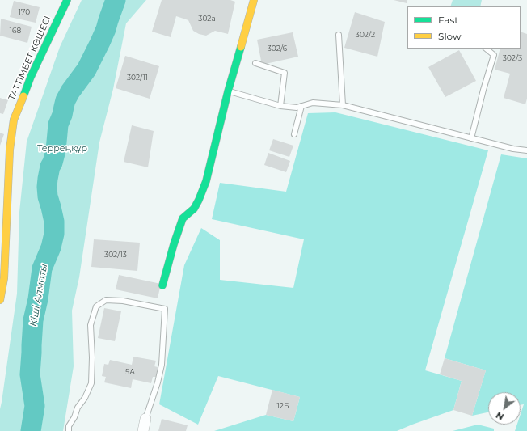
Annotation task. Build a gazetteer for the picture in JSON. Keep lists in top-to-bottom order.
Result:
{
  "streets": {
    "street": ["ТАТТІМБЕТ КӨШЕСІ"]
  },
  "water": ["Кіші Алматы"],
  "parks": ["Терреңқұр"],
  "house_numbers": [
    "170",
    "302а",
    "168",
    "302/2",
    "302/6",
    "302/3",
    "302/11",
    "302/13",
    "5А",
    "12Б"
  ],
  "legend": ["Fast", "Slow"],
  "north": "bottom left"
}
